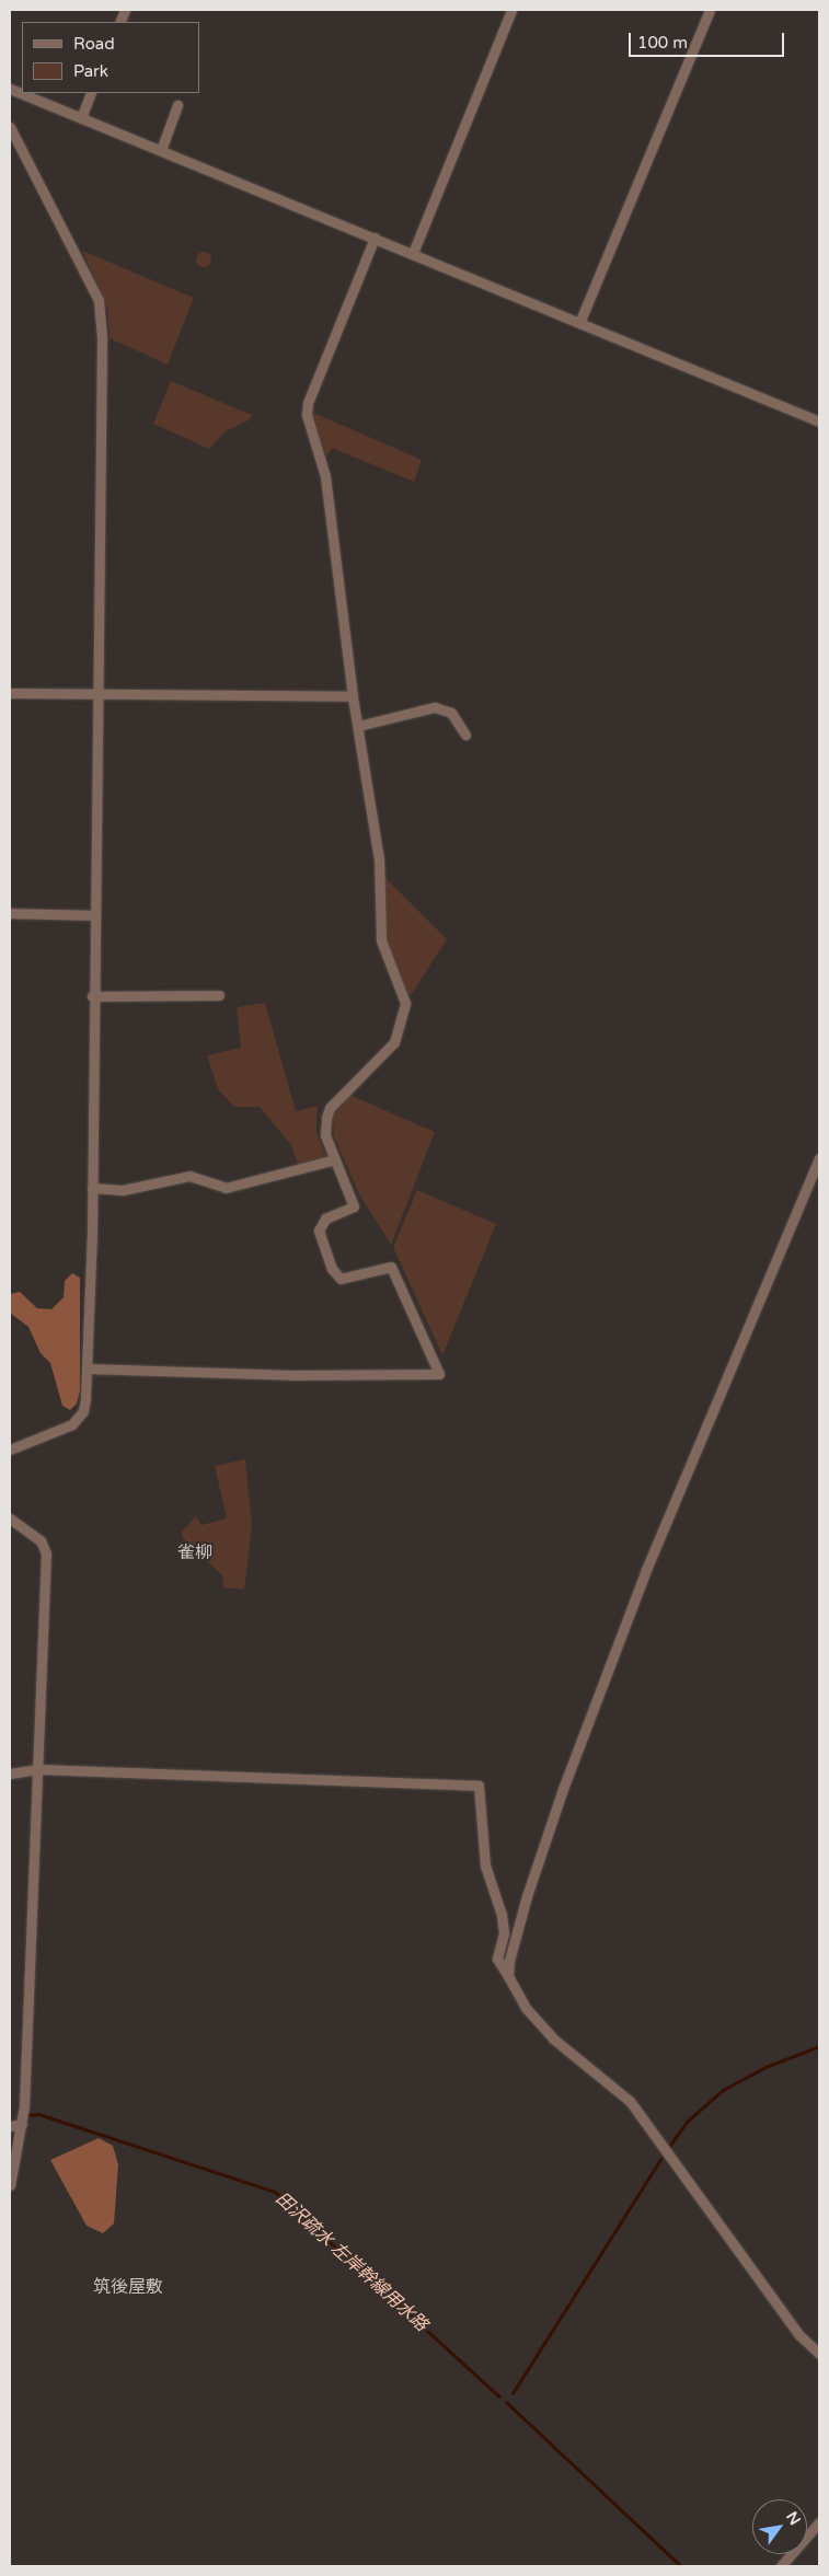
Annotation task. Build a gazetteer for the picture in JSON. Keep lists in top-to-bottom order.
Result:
{
  "districts": ["雀柳", "筑後屋敷"],
  "water": ["田沢疏水 左岸幹線用水路"],
  "legend": ["Road", "Park"],
  "scale_bar": "100 m",
  "north": "top right"
}
